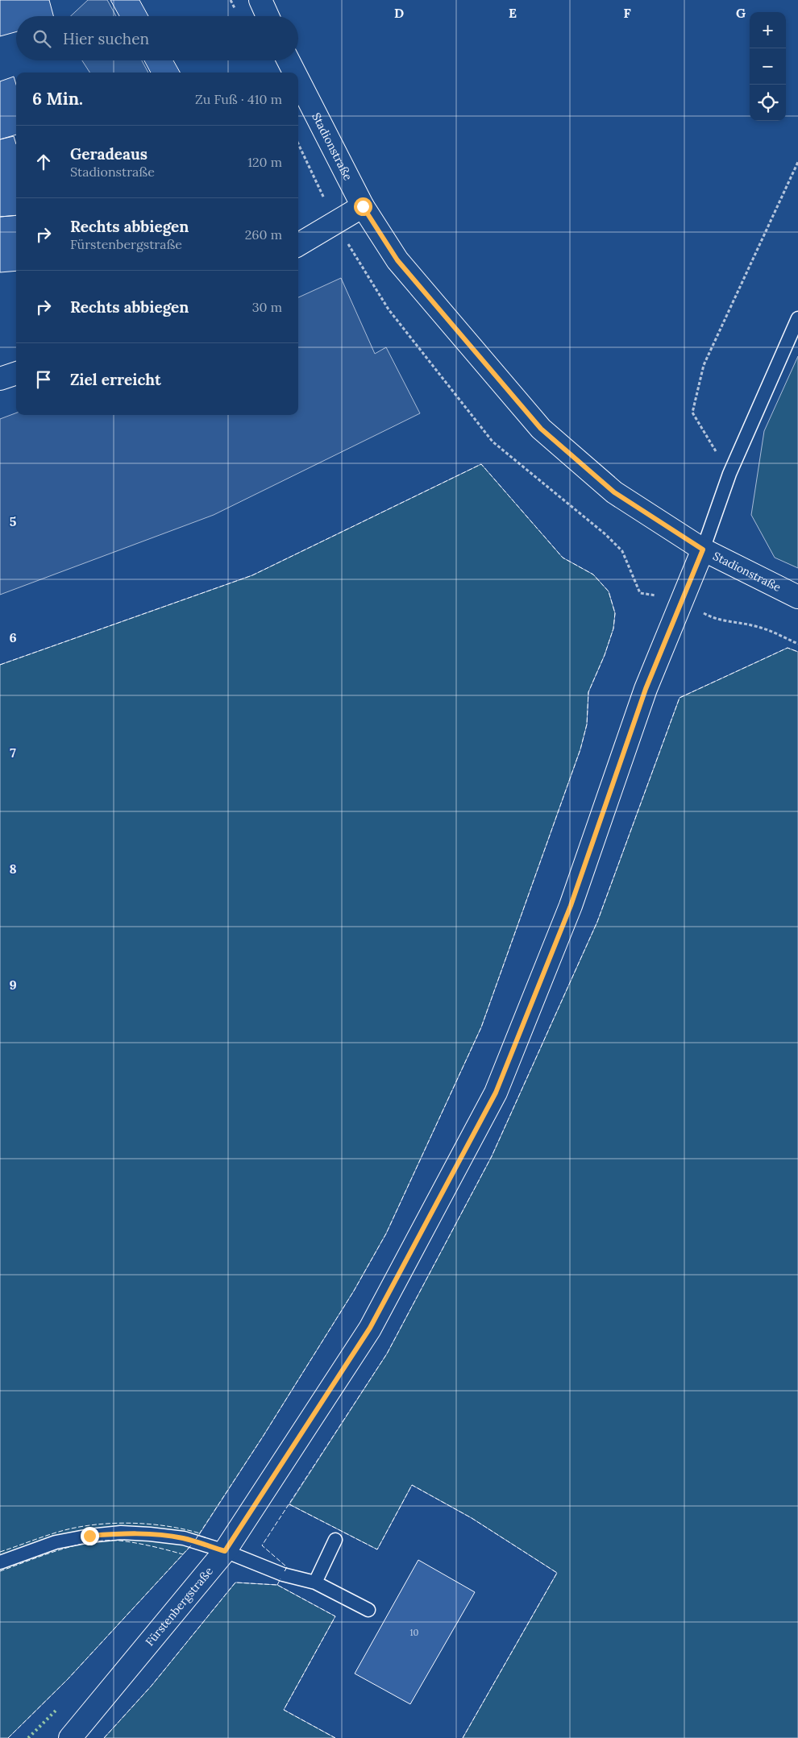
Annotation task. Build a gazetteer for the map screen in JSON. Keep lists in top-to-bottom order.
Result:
{
  "streets": {
    "street": ["Stadionstraße", "Fürstenbergstraße"]
  },
  "crossings": [
    ["Stadionstraße", "Fürstenbergstraße"]
  ],
  "house_numbers": ["10"],
  "page": {
    "map_buttons": ["+", "−"],
    "search": "Hier suchen",
    "heading": ["6 Min.", "Zu Fuß · 410 m"],
    "list": [
      ["Geradeaus", "Stadionstraße", "120 m"],
      ["Rechts abbiegen", "Fürstenbergstraße", "260 m"],
      ["Rechts abbiegen", "30 m"],
      "Ziel erreicht"
    ]
  },
  "grid": {
    "columns": [
      "D",
      "E",
      "F",
      "G"
    ],
    "rows": [
      "5",
      "6",
      "7",
      "8",
      "9"
    ]
  }
}
